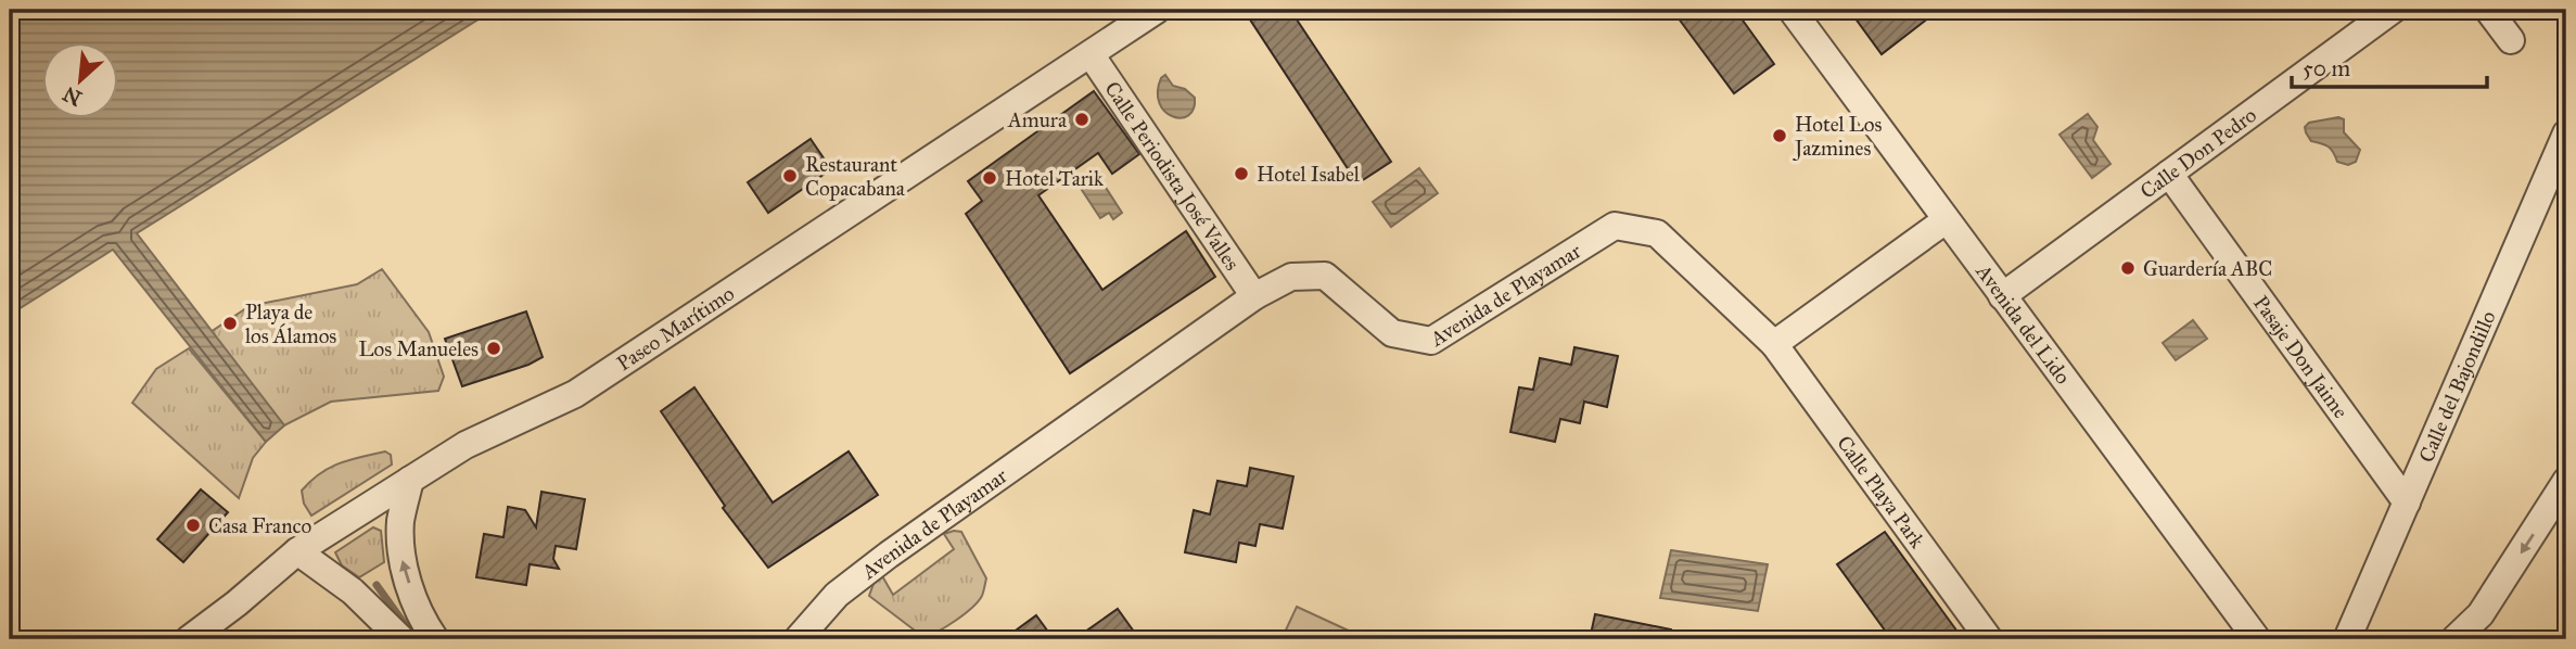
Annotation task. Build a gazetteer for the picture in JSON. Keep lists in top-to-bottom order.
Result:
{
  "streets": {
    "street": [
      "Calle Don Pedro",
      "Calle Periodista José Valles",
      "Avenida de Playamar",
      "Avenida del Lido",
      "Paseo Marítimo",
      "Pasaje Don Jaime",
      "Calle del Bajondillo",
      "Calle Playa Park"
    ]
  },
  "crossings": [
    ["Calle Don Pedro", "Avenida del Lido"],
    ["Calle Don Pedro", "Pasaje Don Jaime"],
    ["Calle Periodista José Valles", "Avenida de Playamar"],
    ["Calle Periodista José Valles", "Paseo Marítimo"],
    ["Avenida de Playamar", "Calle Playa Park"],
    ["Pasaje Don Jaime", "Calle del Bajondillo"]
  ],
  "places": [
    "Amura",
    "Hotel Los Jazmines",
    "Hotel Isabel",
    "Restaurant Copacabana",
    "Hotel Tarik",
    "Guardería ABC",
    "Playa de los Álamos",
    "Los Manueles",
    "Casa Franco"
  ],
  "scale_bar": "50 m",
  "north": "bottom left"
}
